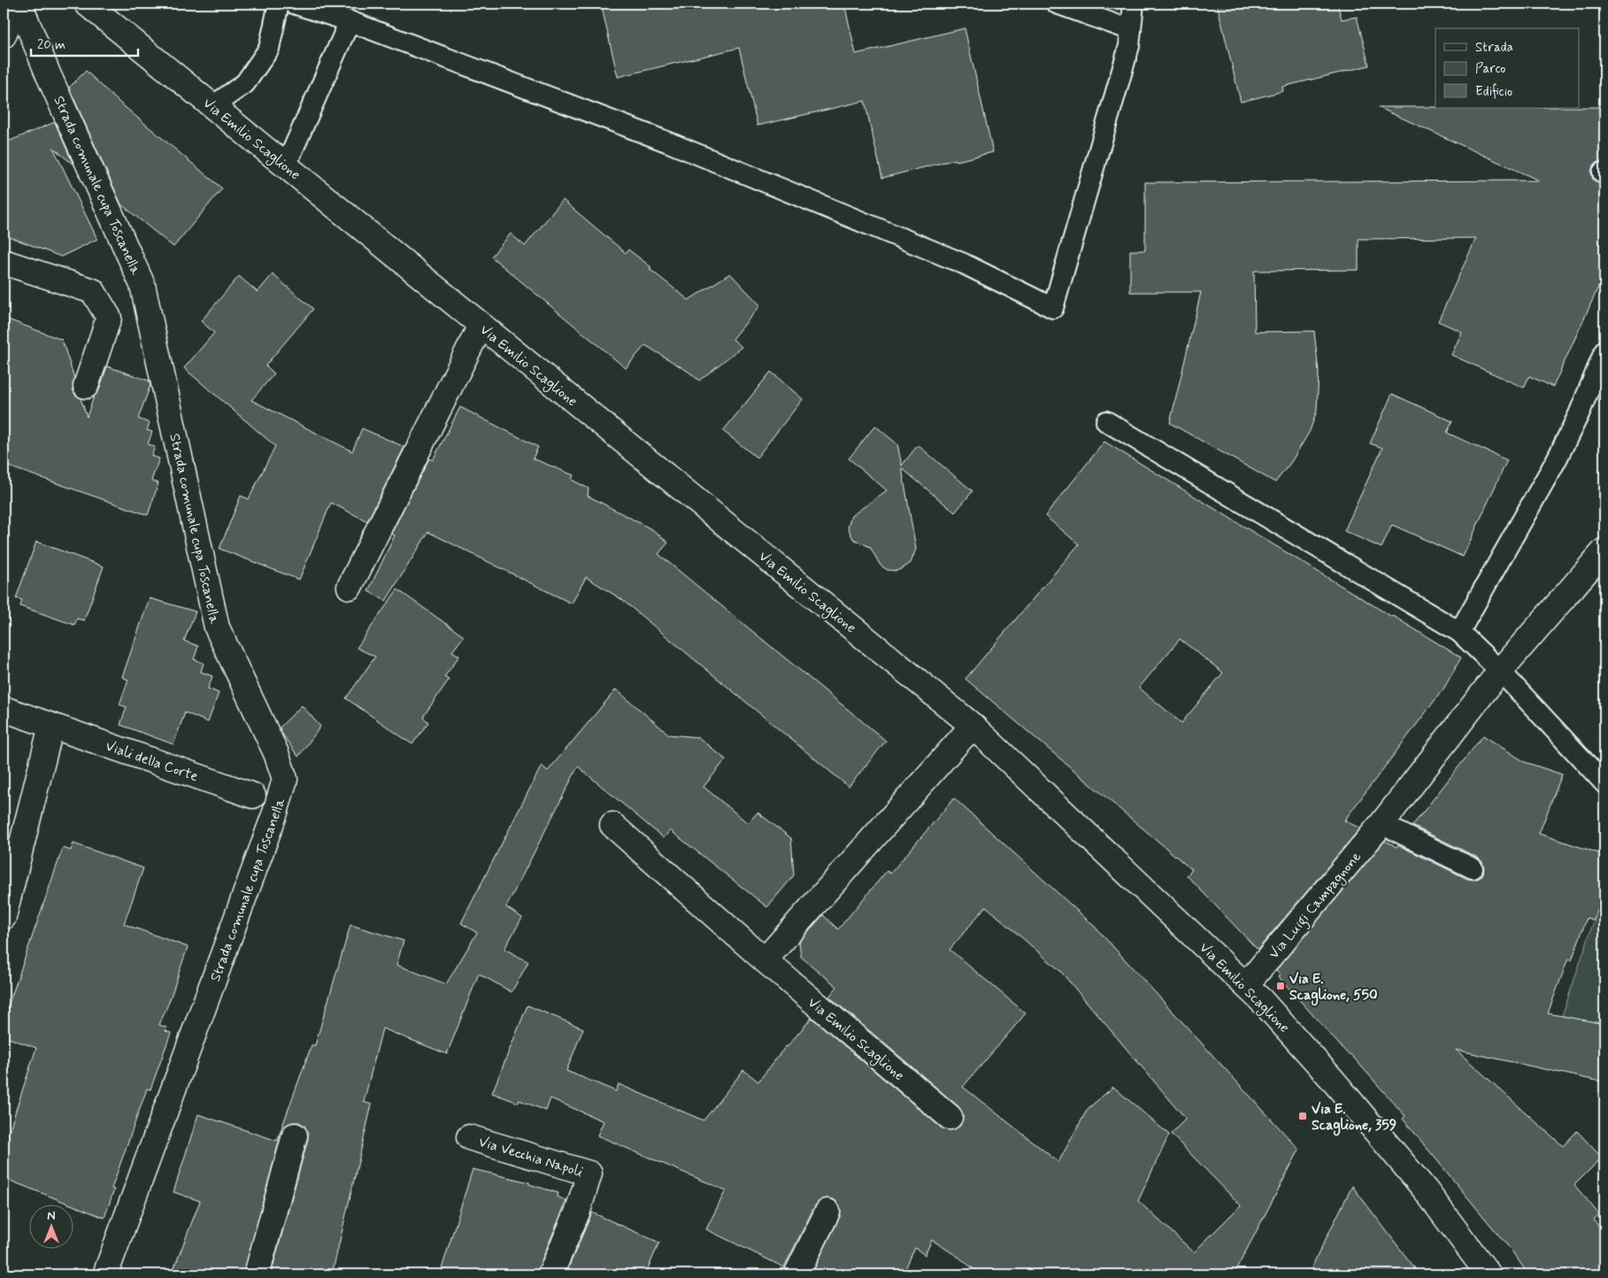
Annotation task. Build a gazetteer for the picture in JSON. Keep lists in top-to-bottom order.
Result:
{
  "streets": {
    "street": [
      "Via Emilio Scaglione",
      "Strada comunale cupa Toscanella",
      "Viali della Corte",
      "Via Luigi Campagnone",
      "Via Vecchia Napoli"
    ]
  },
  "crossings": [
    ["Via Emilio Scaglione", "Via Luigi Campagnone"]
  ],
  "places": {
    "transit": ["Via E. Scaglione, 550", "Via E. Scaglione, 359"]
  },
  "legend": ["Strada", "Parco", "Edificio"],
  "scale_bar": "20 m",
  "north": "top"
}
